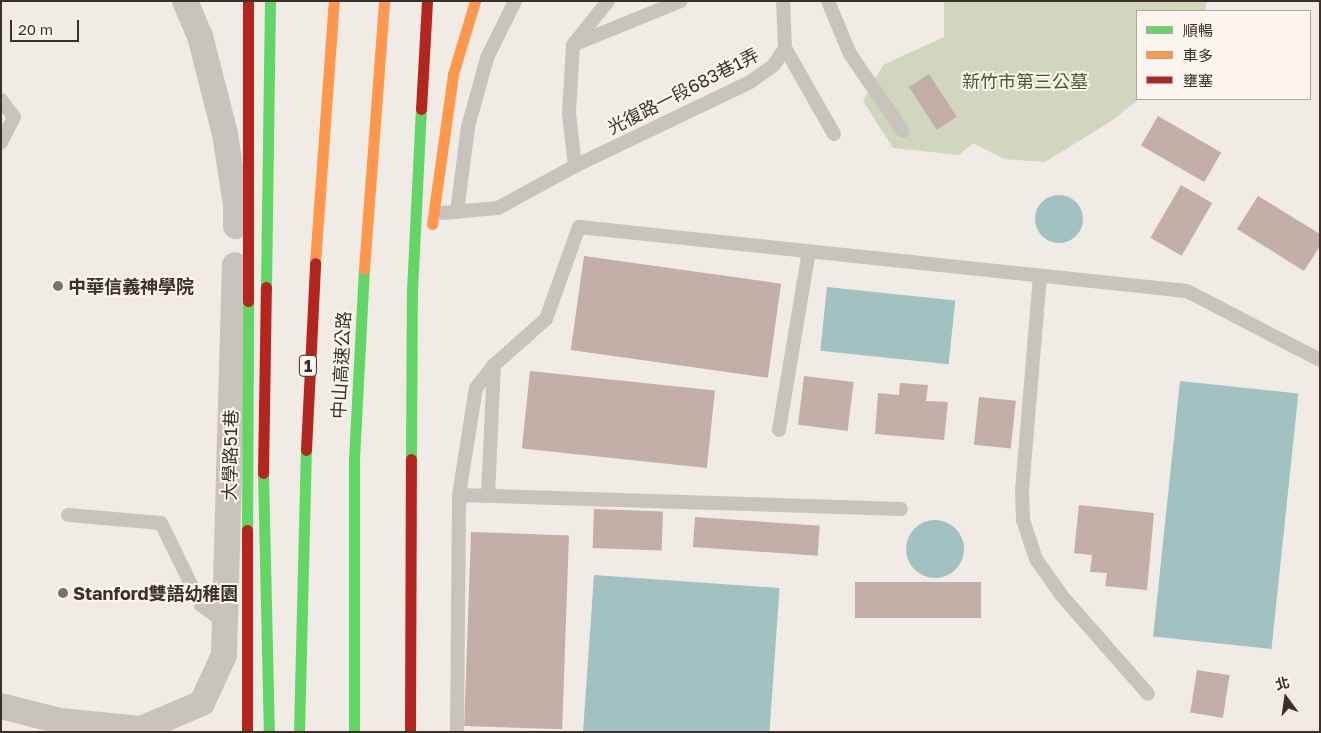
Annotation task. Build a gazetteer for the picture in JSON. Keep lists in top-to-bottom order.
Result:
{
  "streets": {
    "highway": ["中山高速公路", "1"],
    "street": ["大學路51巷"],
    "lane": ["光復路一段683巷1弄"]
  },
  "parks": ["新竹市第三公墓"],
  "places": ["中華信義神學院", "Stanford雙語幼稚園"],
  "legend": ["順暢", "車多", "壅塞"],
  "scale_bar": "20 m",
  "north": "top"
}
